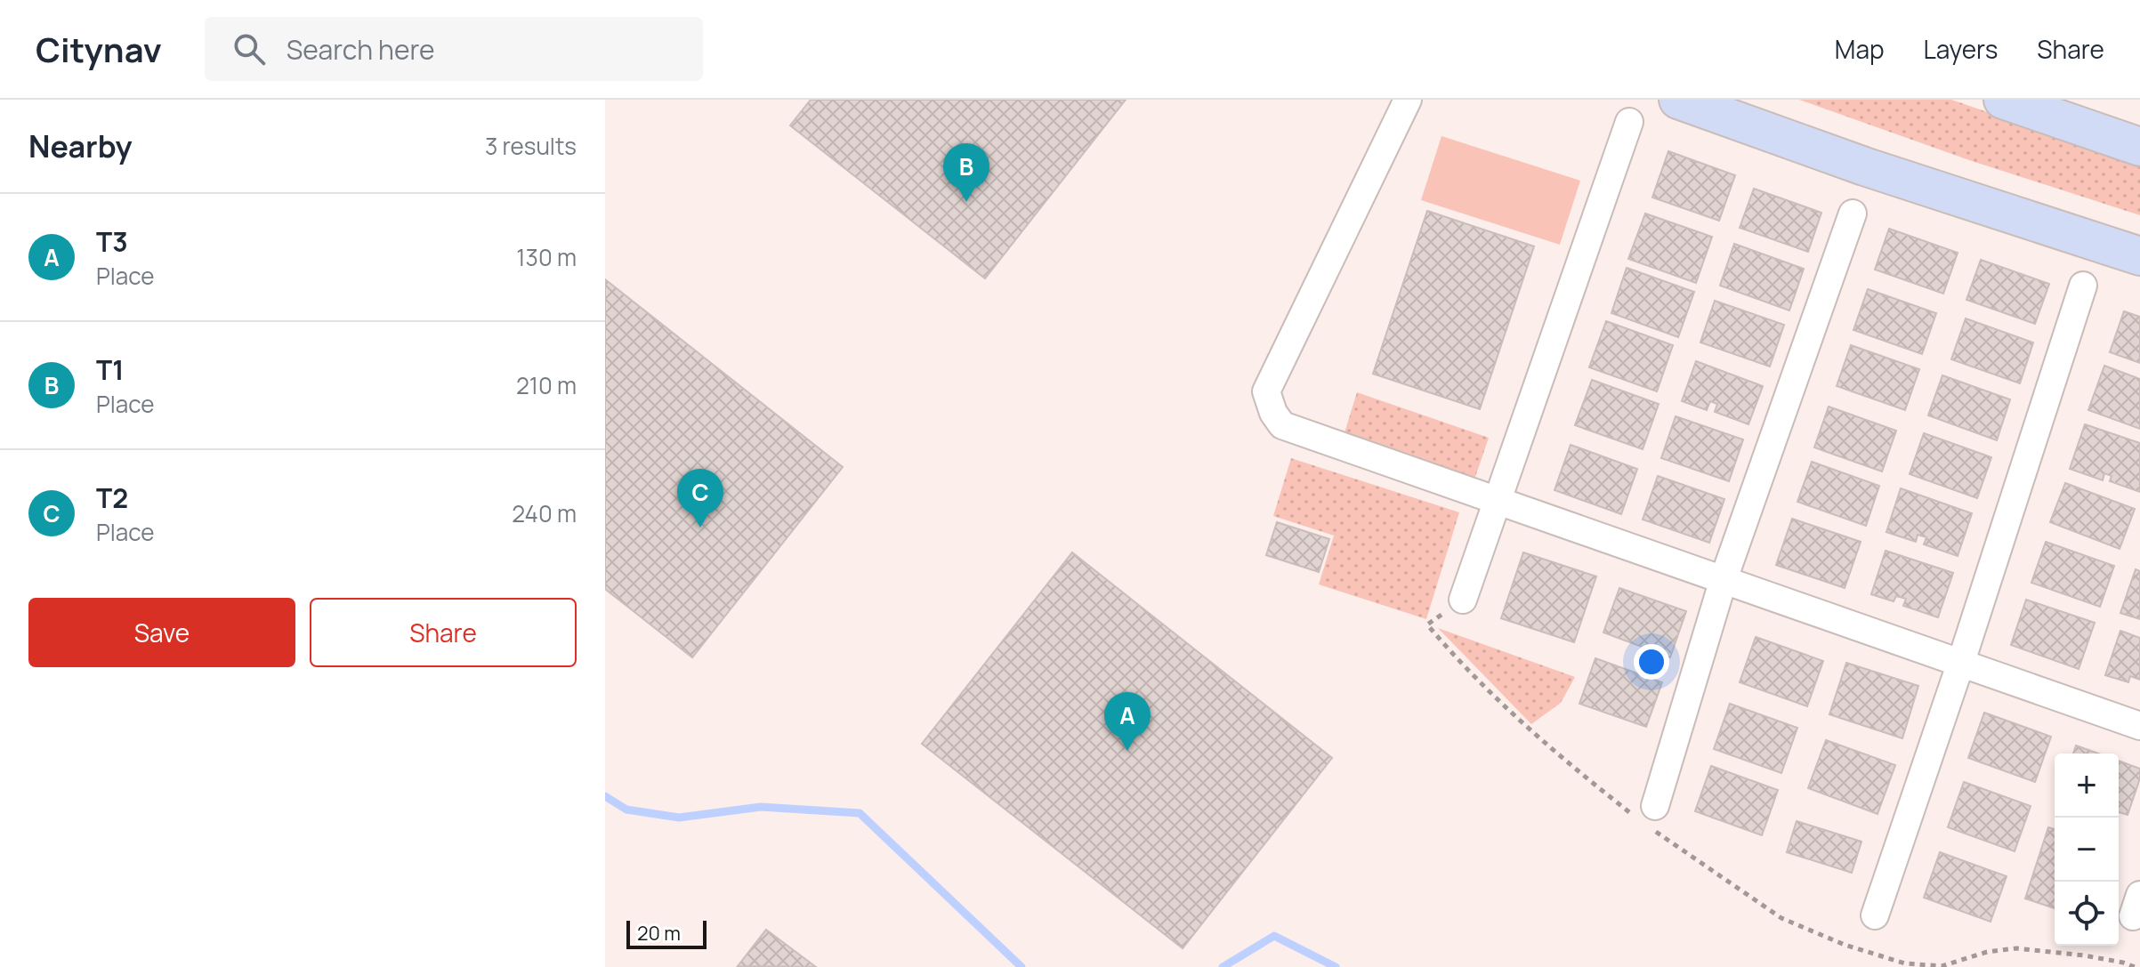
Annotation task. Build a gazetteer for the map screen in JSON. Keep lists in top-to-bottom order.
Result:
{
  "scale_bar": "20 m",
  "page": {
    "header": "Citynav",
    "search": "Search here",
    "nav": ["Map", "Layers", "Share"],
    "heading": ["Nearby", "3 results"],
    "pins": ["B", "C", "A"],
    "list": [
      {
        "mark": "A",
        "name": "T3",
        "note": "Place",
        "value": "130 m"
      },
      {
        "mark": "B",
        "name": "T1",
        "note": "Place",
        "value": "210 m"
      },
      {
        "mark": "C",
        "name": "T2",
        "note": "Place",
        "value": "240 m"
      }
    ],
    "buttons": ["Save", "Share"],
    "map_buttons": ["+", "−"],
    "scale": "20 m"
  }
}
